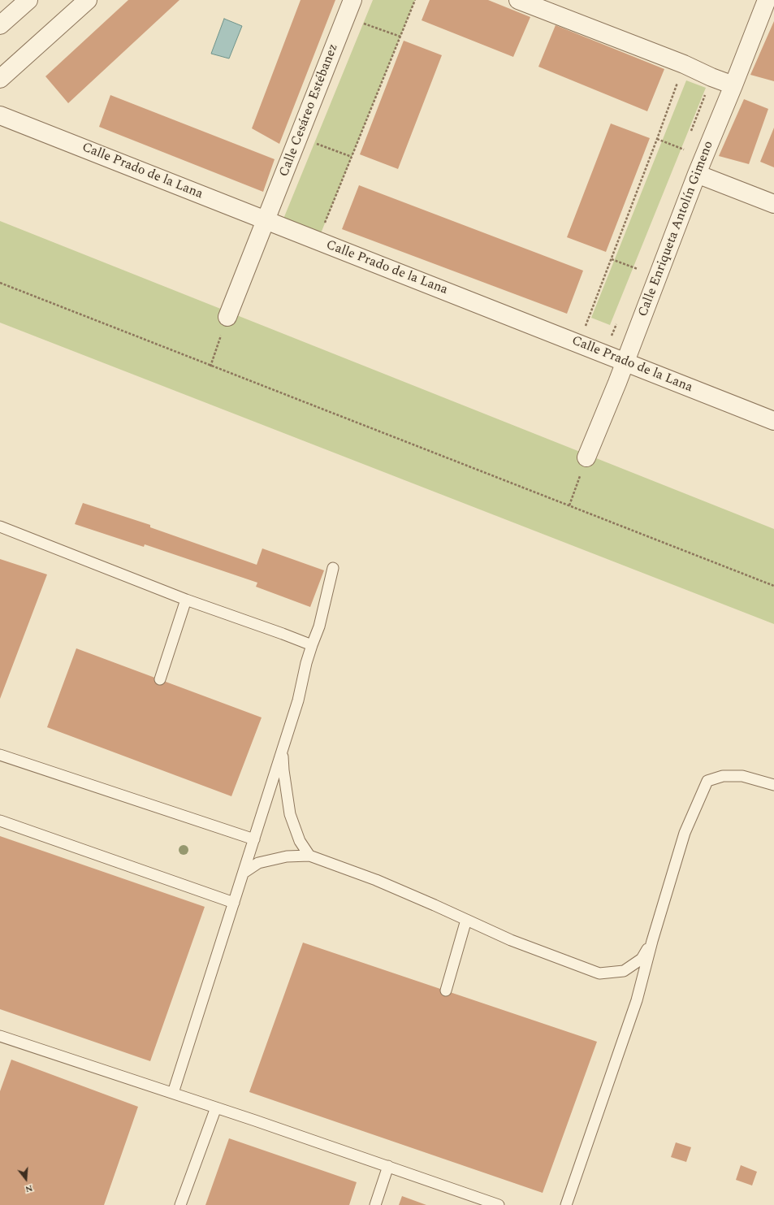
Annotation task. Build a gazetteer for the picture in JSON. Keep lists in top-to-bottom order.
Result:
{
  "streets": {
    "street": ["Calle Cesáreo Estébanez", "Calle Prado de la Lana", "Calle Enriqueta Antolín Gimeno"]
  },
  "crossings": [
    ["Calle Cesáreo Estébanez", "Calle Prado de la Lana"],
    ["Calle Prado de la Lana", "Calle Enriqueta Antolín Gimeno"]
  ],
  "north": "bottom"
}
